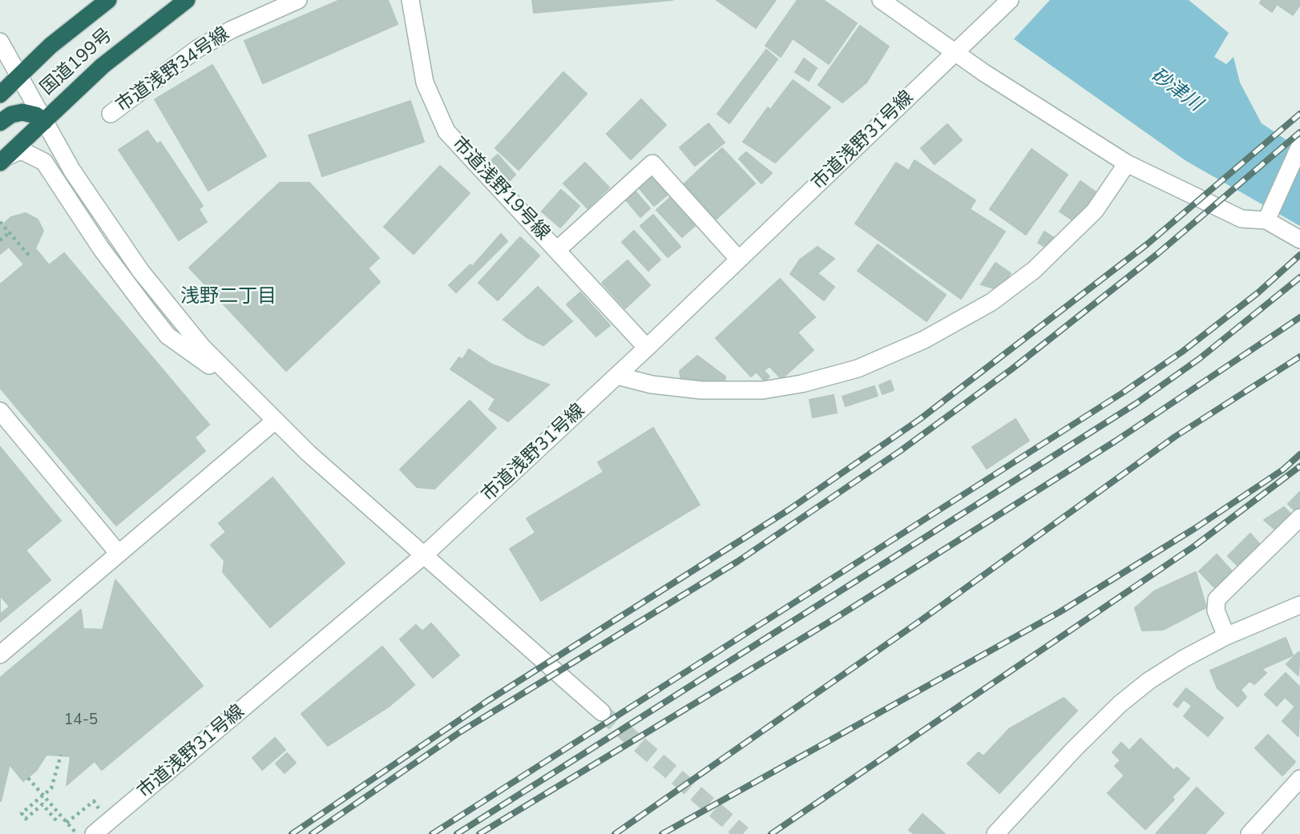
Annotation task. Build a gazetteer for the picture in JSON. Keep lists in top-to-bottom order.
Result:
{
  "streets": {
    "highway": ["国道199号"],
    "street": ["市道浅野34号線", "市道浅野31号線", "市道浅野19号線"]
  },
  "crossings": [
    ["市道浅野31号線", "市道浅野19号線"]
  ],
  "districts": ["浅野二丁目"],
  "water": ["砂津川"],
  "house_numbers": ["14-5"]
}
